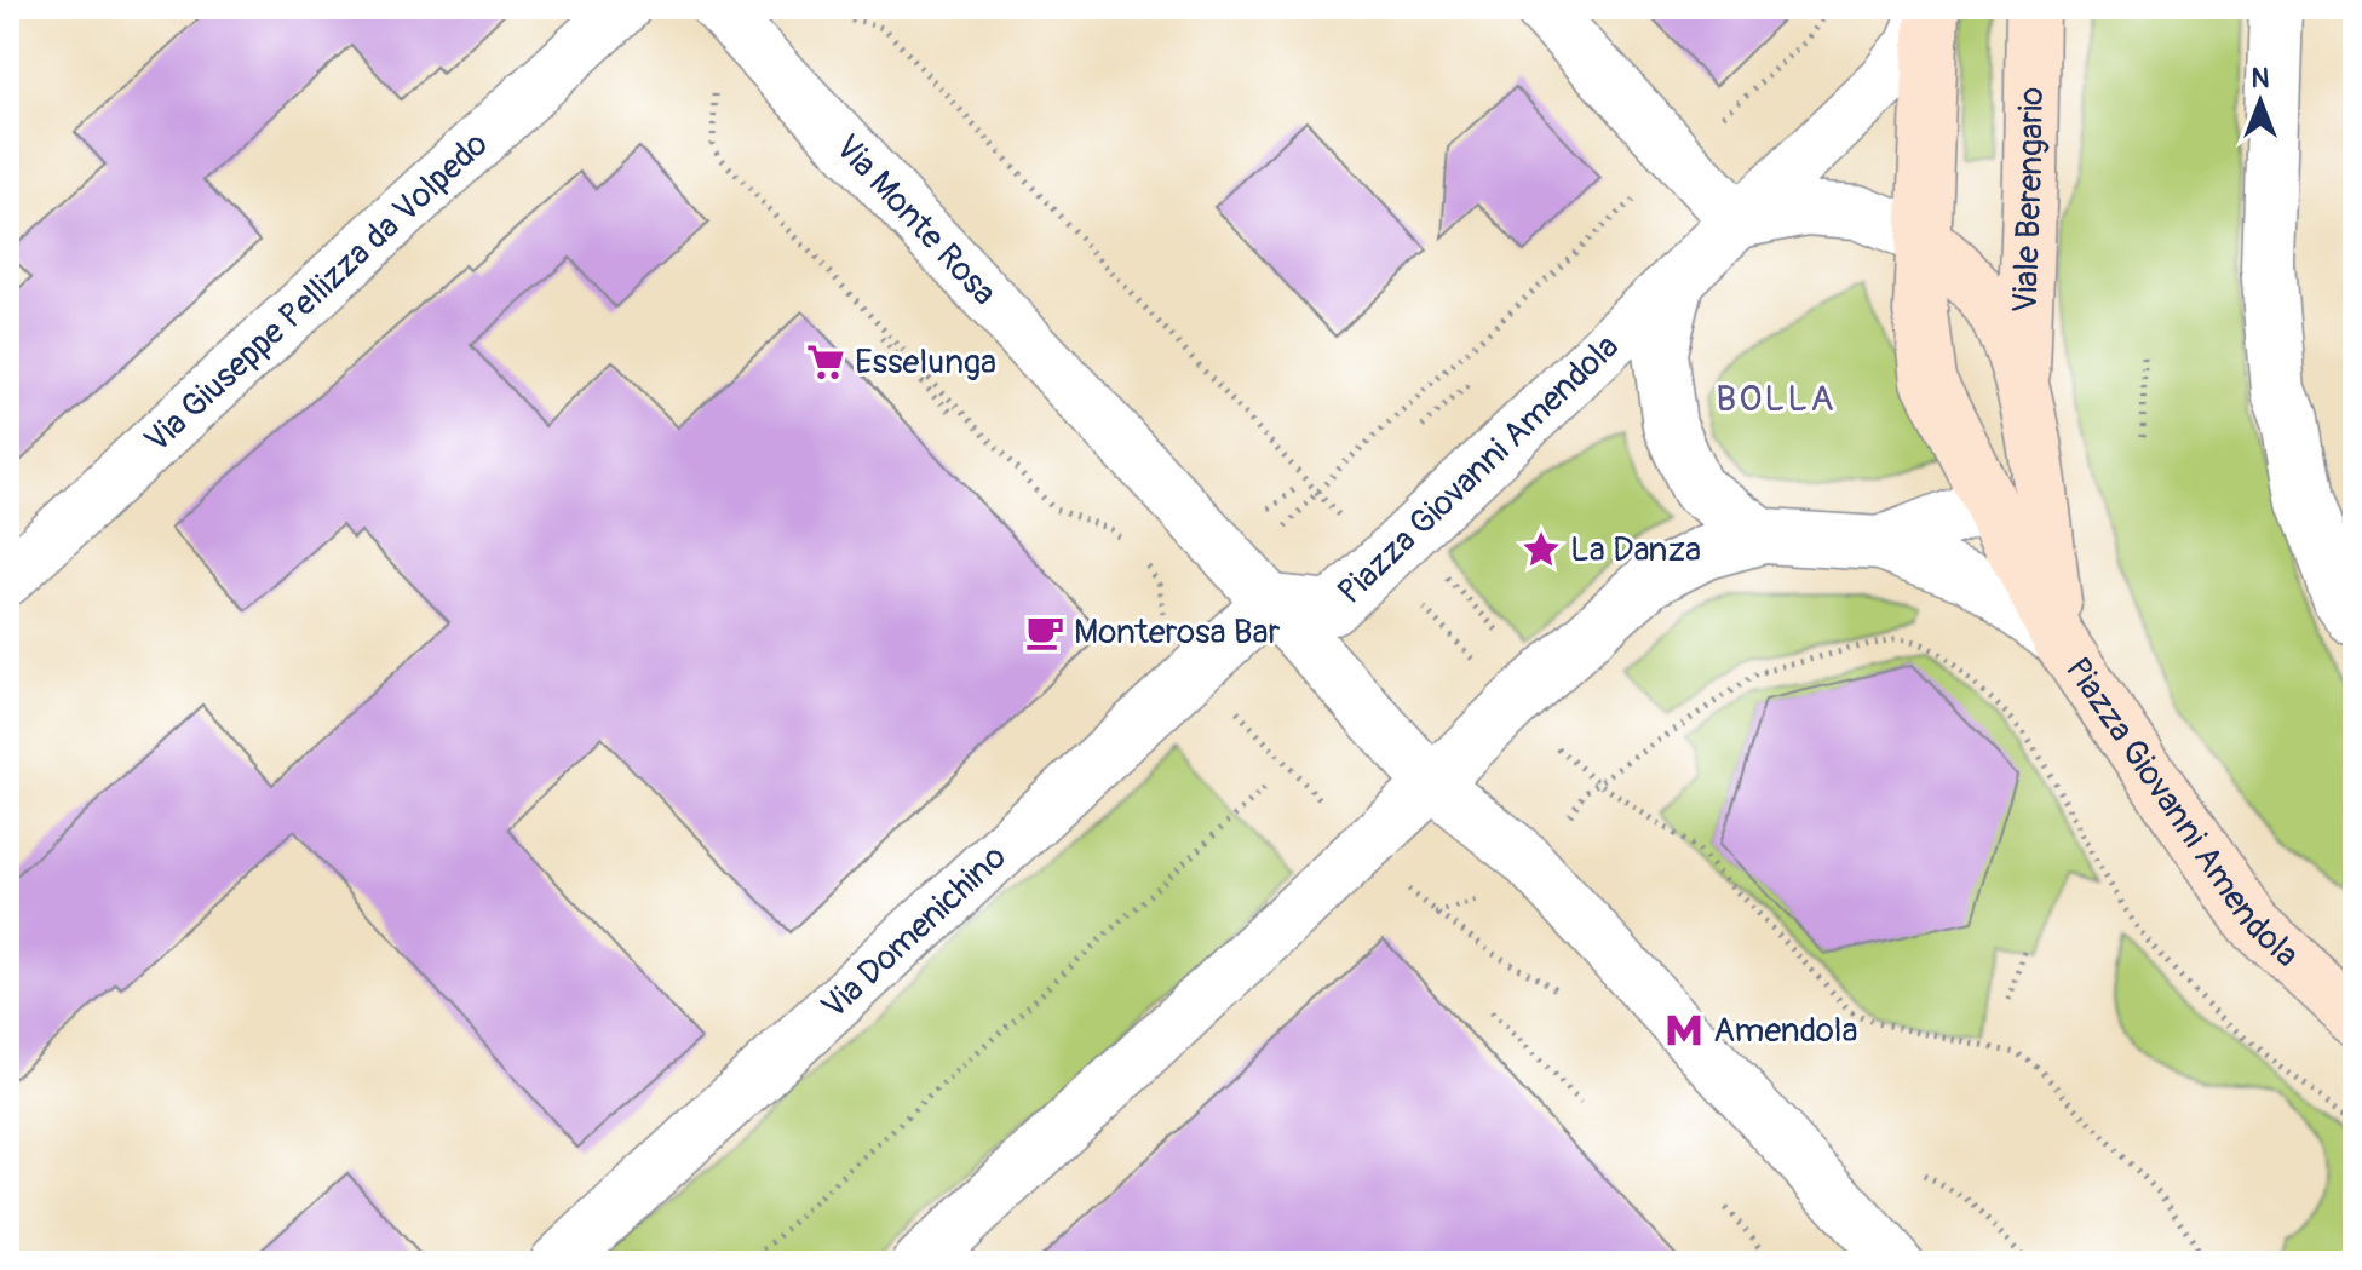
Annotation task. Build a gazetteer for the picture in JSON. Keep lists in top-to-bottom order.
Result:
{
  "streets": {
    "main road": ["Viale Berengario", "Piazza Giovanni Amendola"],
    "street": ["Via Monte Rosa", "Via Giuseppe Pellizza da Volpedo", "Via Domenichino"]
  },
  "crossings": [
    ["Viale Berengario", "Piazza Giovanni Amendola"],
    ["Via Monte Rosa", "Piazza Giovanni Amendola"],
    ["Via Monte Rosa", "Via Domenichino"],
    ["Piazza Giovanni Amendola", "Via Domenichino"]
  ],
  "districts": ["BOLLA"],
  "places": {
    "supermarket": ["Esselunga"],
    "place": ["La Danza"],
    "cafe": ["Monterosa Bar"],
    "metro station": ["Amendola"]
  },
  "north": "top"
}
